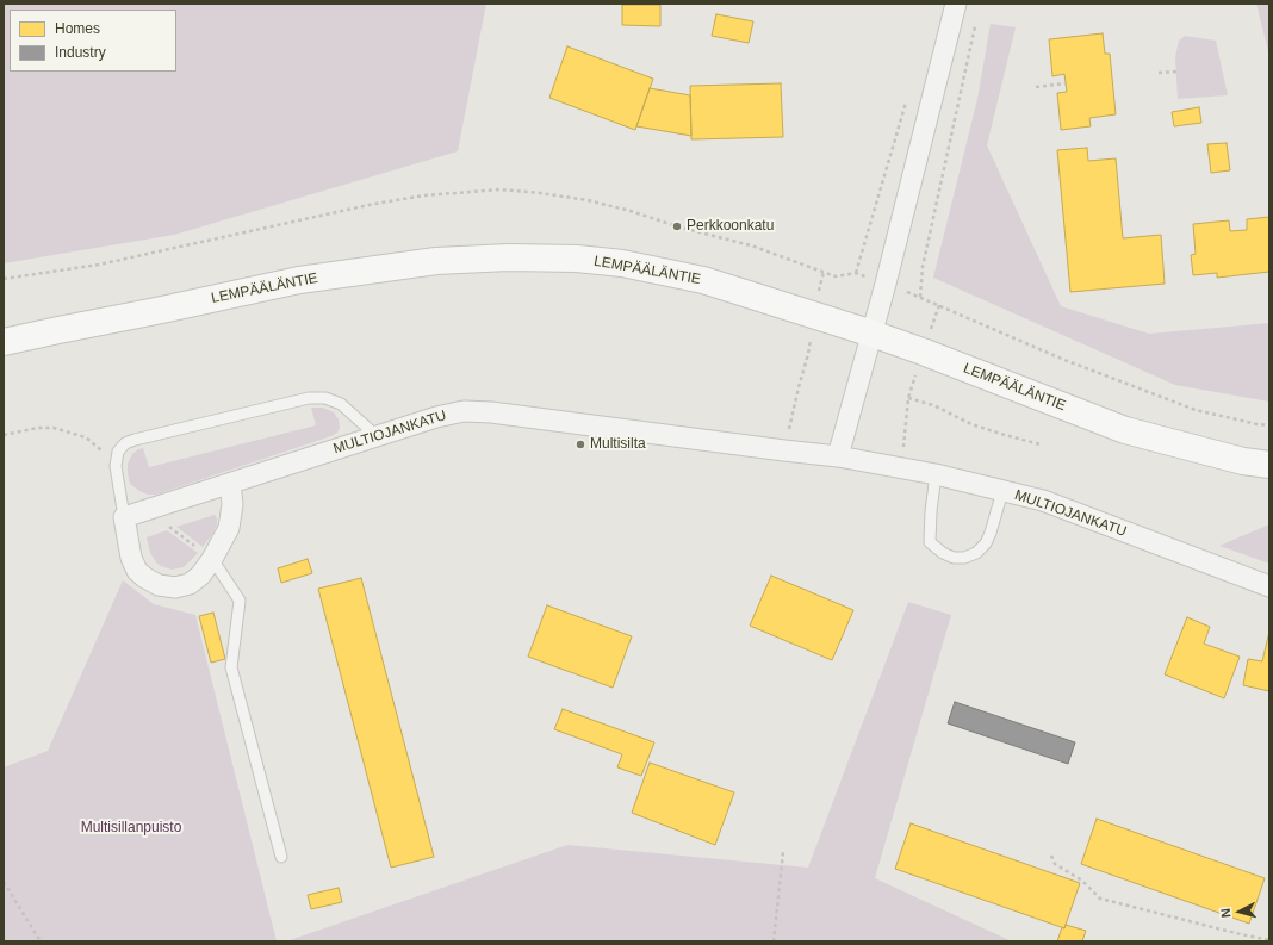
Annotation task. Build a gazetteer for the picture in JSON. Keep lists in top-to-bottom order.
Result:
{
  "streets": {
    "main road": ["LEMPÄÄLÄNTIE"],
    "street": ["MULTIOJANKATU"]
  },
  "parks": ["Multisillanpuisto"],
  "places": ["Perkkoonkatu", "Multisilta"],
  "legend": ["Homes", "Industry"],
  "north": "left"
}
